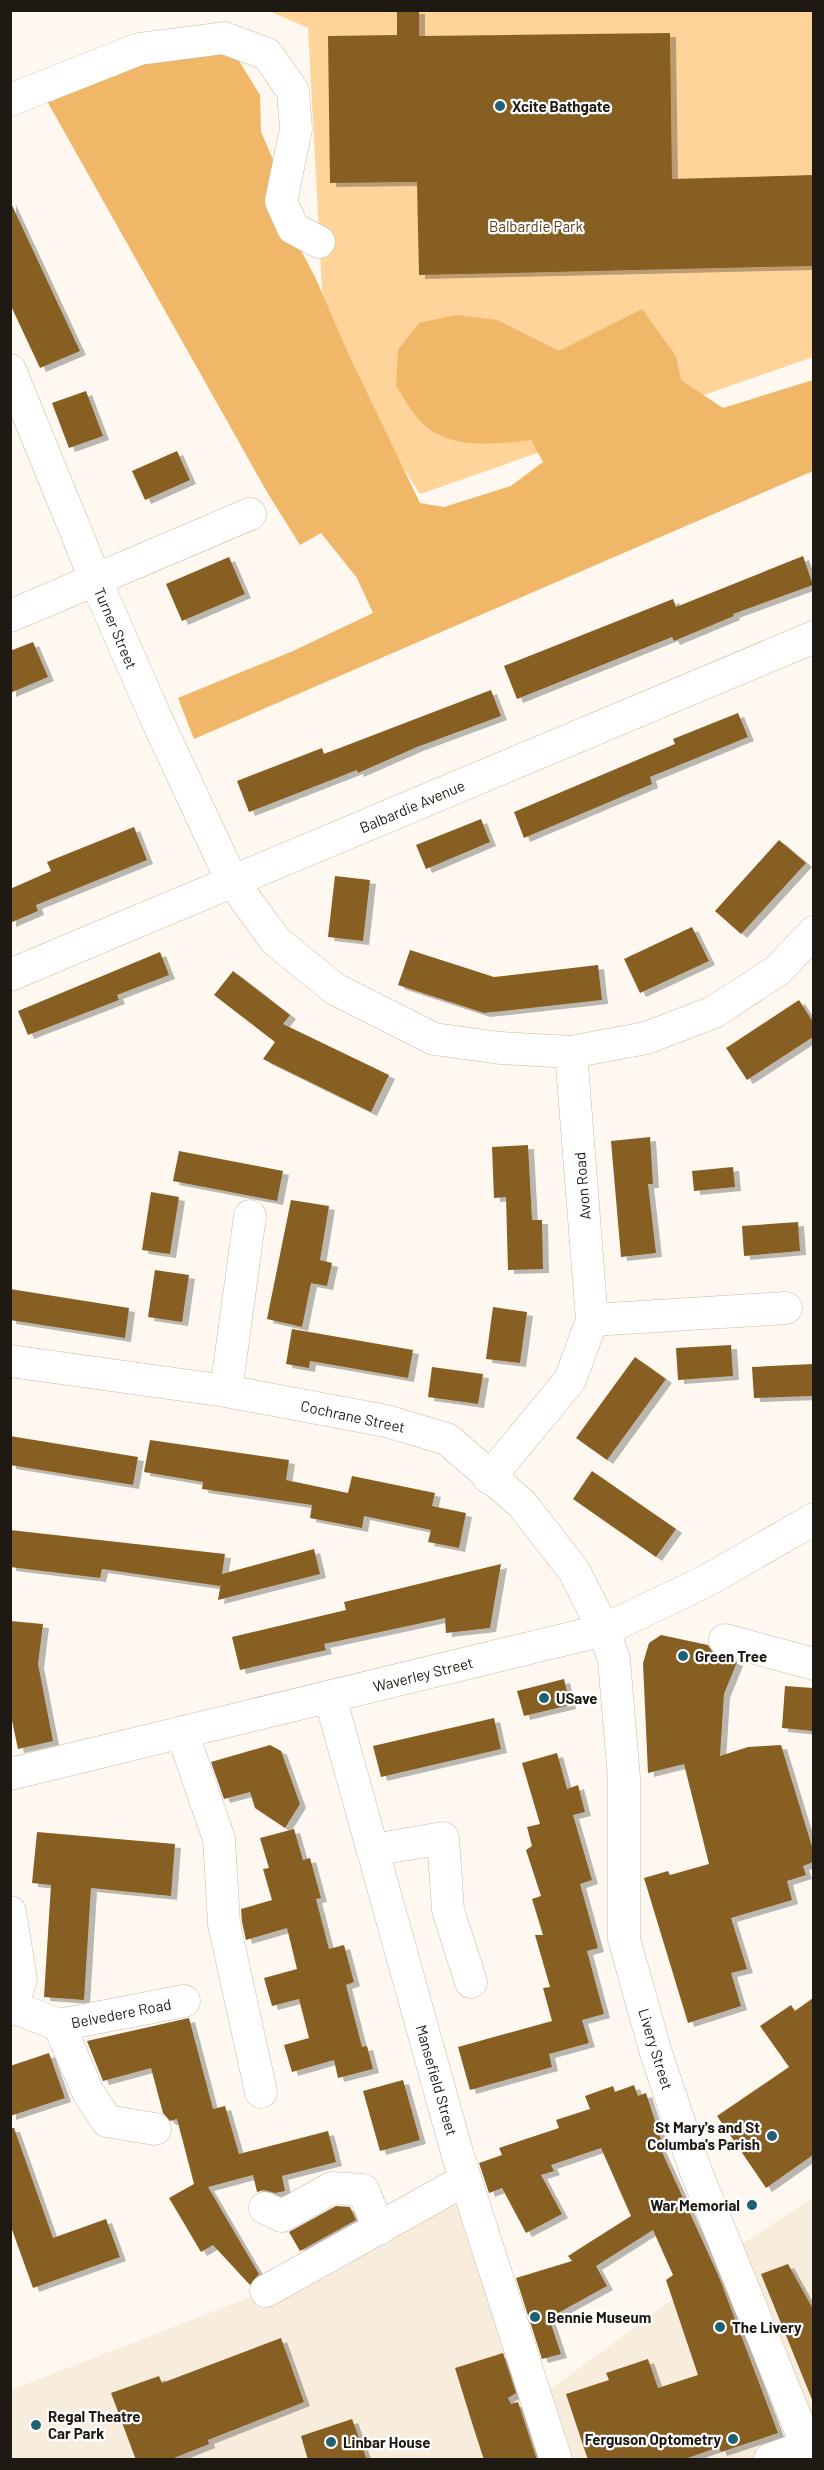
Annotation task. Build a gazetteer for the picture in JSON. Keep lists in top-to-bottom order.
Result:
{
  "streets": {
    "street": [
      "Turner Street",
      "Balbardie Avenue",
      "Avon Road",
      "Cochrane Street",
      "Waverley Street",
      "Belvedere Road",
      "Livery Street",
      "Mansefield Street"
    ]
  },
  "crossings": [
    ["Turner Street", "Balbardie Avenue"],
    ["Turner Street", "Avon Road"],
    ["Avon Road", "Cochrane Street"],
    ["Cochrane Street", "Waverley Street"],
    ["Cochrane Street", "Livery Street"],
    ["Waverley Street", "Livery Street"],
    ["Waverley Street", "Mansefield Street"]
  ],
  "parks": ["Balbardie Park"],
  "places": [
    "Xcite Bathgate",
    "Green Tree",
    "USave",
    "St Mary's and St Columba's Parish",
    "War Memorial",
    "Bennie Museum",
    "The Livery",
    "Regal Theatre Car Park",
    "Ferguson Optometry",
    "Linbar House"
  ]
}
